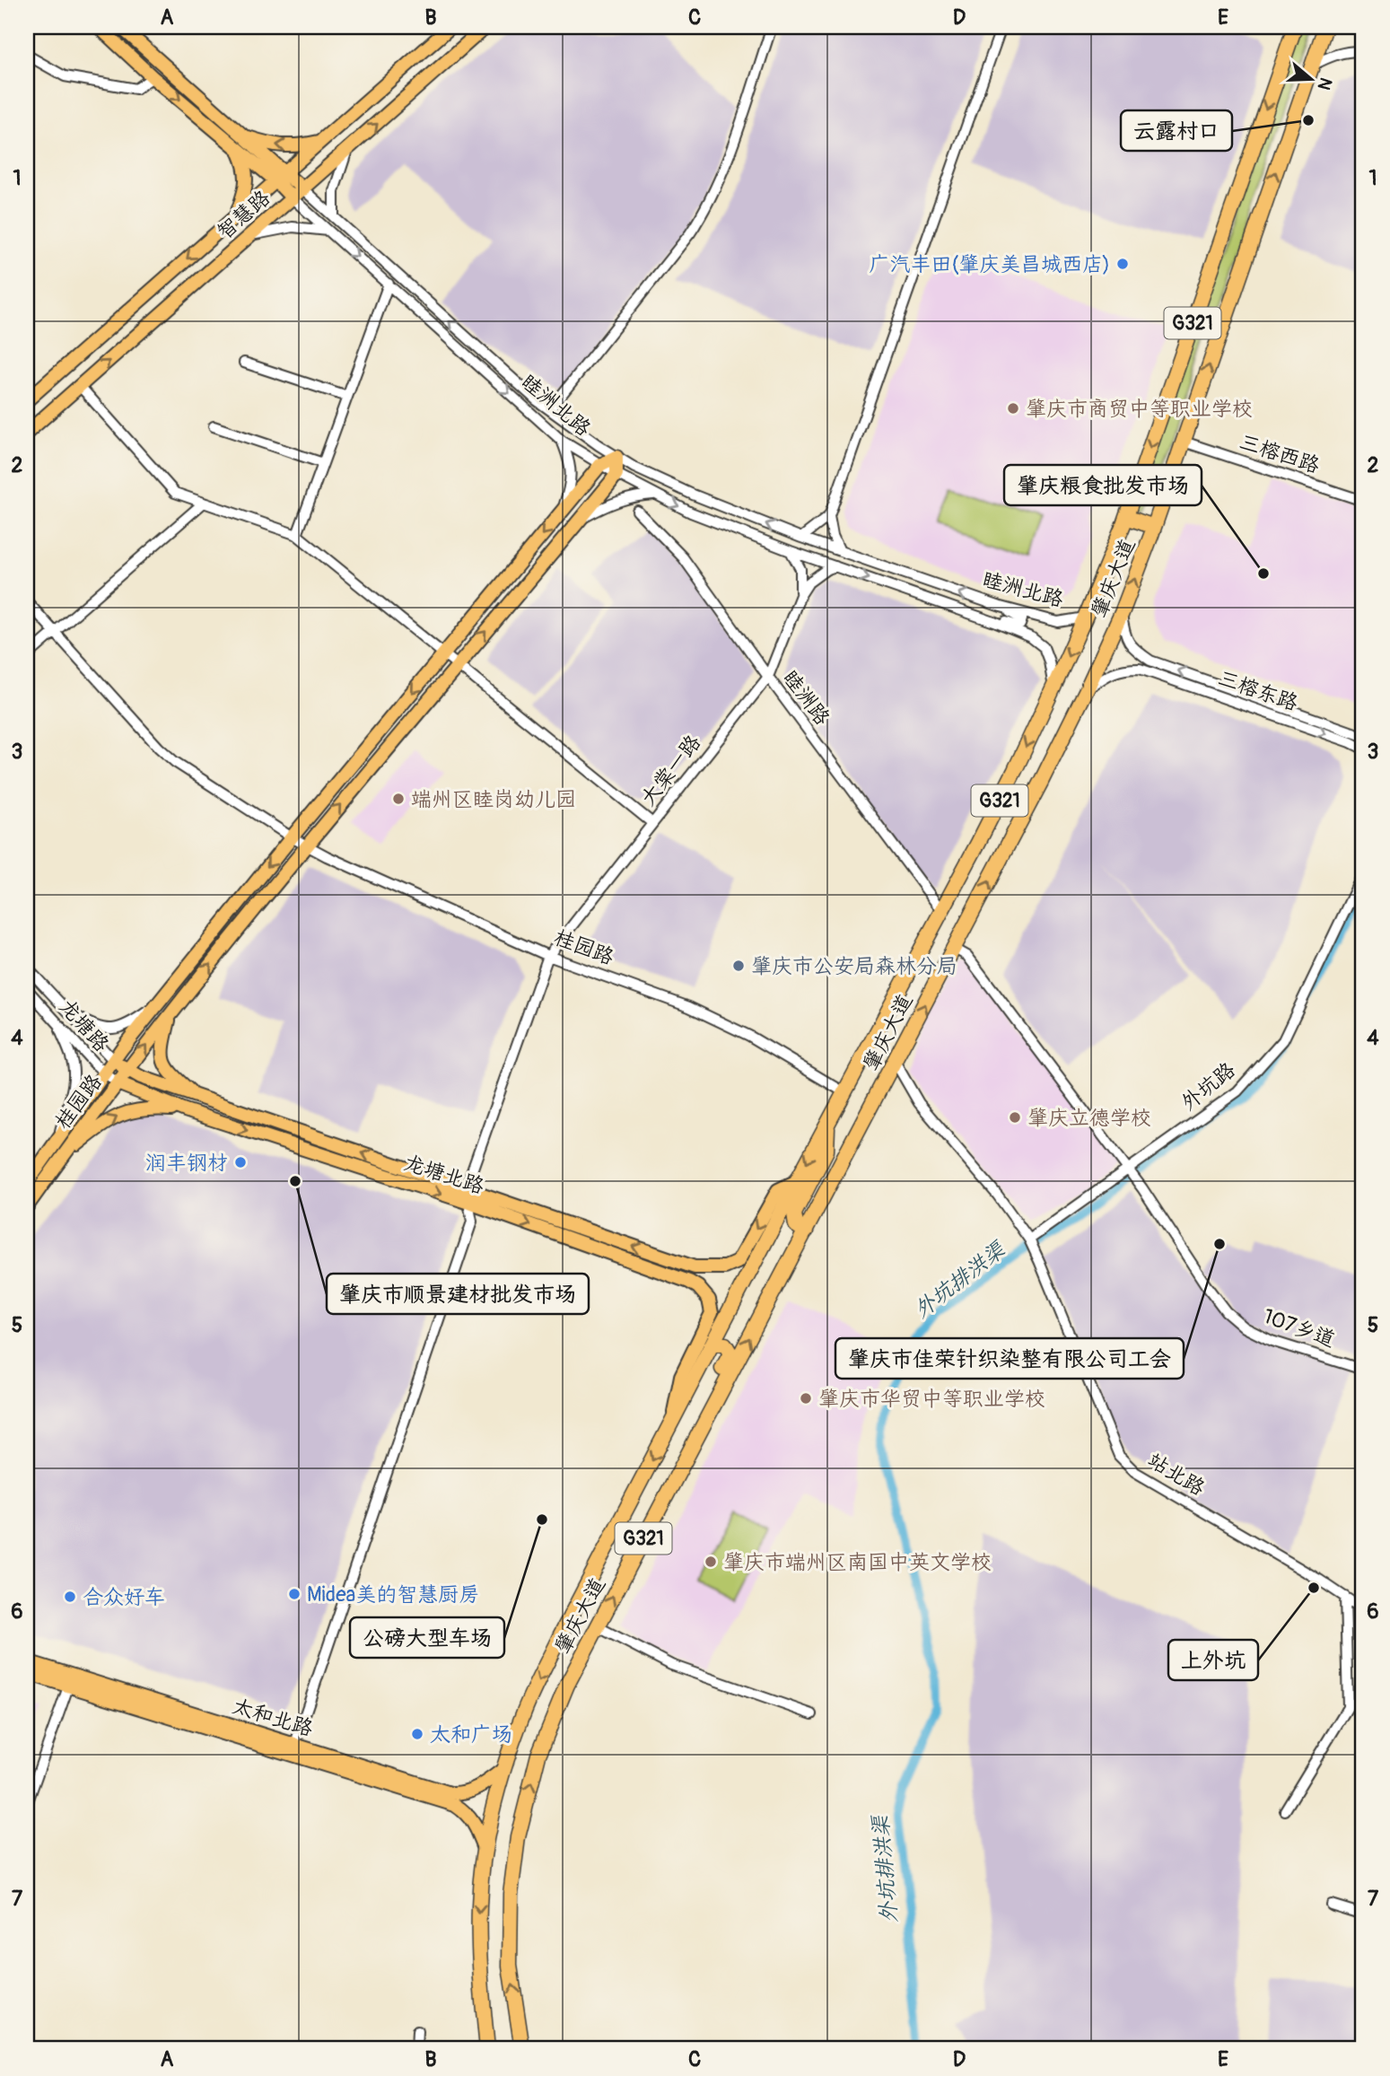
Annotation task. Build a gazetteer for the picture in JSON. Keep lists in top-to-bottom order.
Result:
{
  "streets": {
    "highway": ["G321", "肇庆大道"],
    "main road": [
      "智慧路",
      "睦洲北路",
      "桂园路",
      "龙塘北路",
      "太和北路"
    ],
    "street": [
      "三榕西路",
      "三榕东路",
      "睦洲路",
      "大棠一路",
      "龙塘路",
      "外坑路",
      "107乡道",
      "站北路"
    ]
  },
  "crossings": [
    ["智慧路", "睦洲北路"],
    ["G321", "睦洲北路"],
    ["G321", "肇庆大道"],
    ["G321", "睦洲路"],
    ["睦洲北路", "桂园路"],
    ["三榕西路", "肇庆大道"],
    ["肇庆大道", "三榕东路"],
    ["肇庆大道", "睦洲路"],
    ["肇庆大道", "桂园路"],
    ["肇庆大道", "龙塘北路"],
    ["肇庆大道", "107乡道"],
    ["肇庆大道", "太和北路"],
    ["睦洲路", "大棠一路"],
    ["大棠一路", "桂园路"],
    ["大棠一路", "龙塘北路"],
    ["桂园路", "龙塘路"],
    ["桂园路", "龙塘北路"],
    ["外坑路", "107乡道"],
    ["外坑路", "站北路"]
  ],
  "water": ["外坑排洪渠"],
  "places": [
    "云露村口",
    "广汽丰田(肇庆美昌城西店)",
    "肇庆市商贸中等职业学校",
    "肇庆粮食批发市场",
    "端州区睦岗幼儿园",
    "肇庆市公安局森林分局",
    "肇庆立德学校",
    "润丰钢材",
    "肇庆市顺景建材批发市场",
    "肇庆市佳荣针织染整有限公司工会",
    "肇庆市华贸中等职业学校",
    "公磅大型车场",
    "肇庆市端州区南国中英文学校",
    "上外坑",
    "Midea美的智慧厨房",
    "合众好车",
    "太和广场"
  ],
  "north": "right",
  "grid": {
    "columns": [
      "A",
      "B",
      "C",
      "D",
      "E"
    ],
    "rows": [
      "1",
      "2",
      "3",
      "4",
      "5",
      "6",
      "7"
    ]
  }
}
